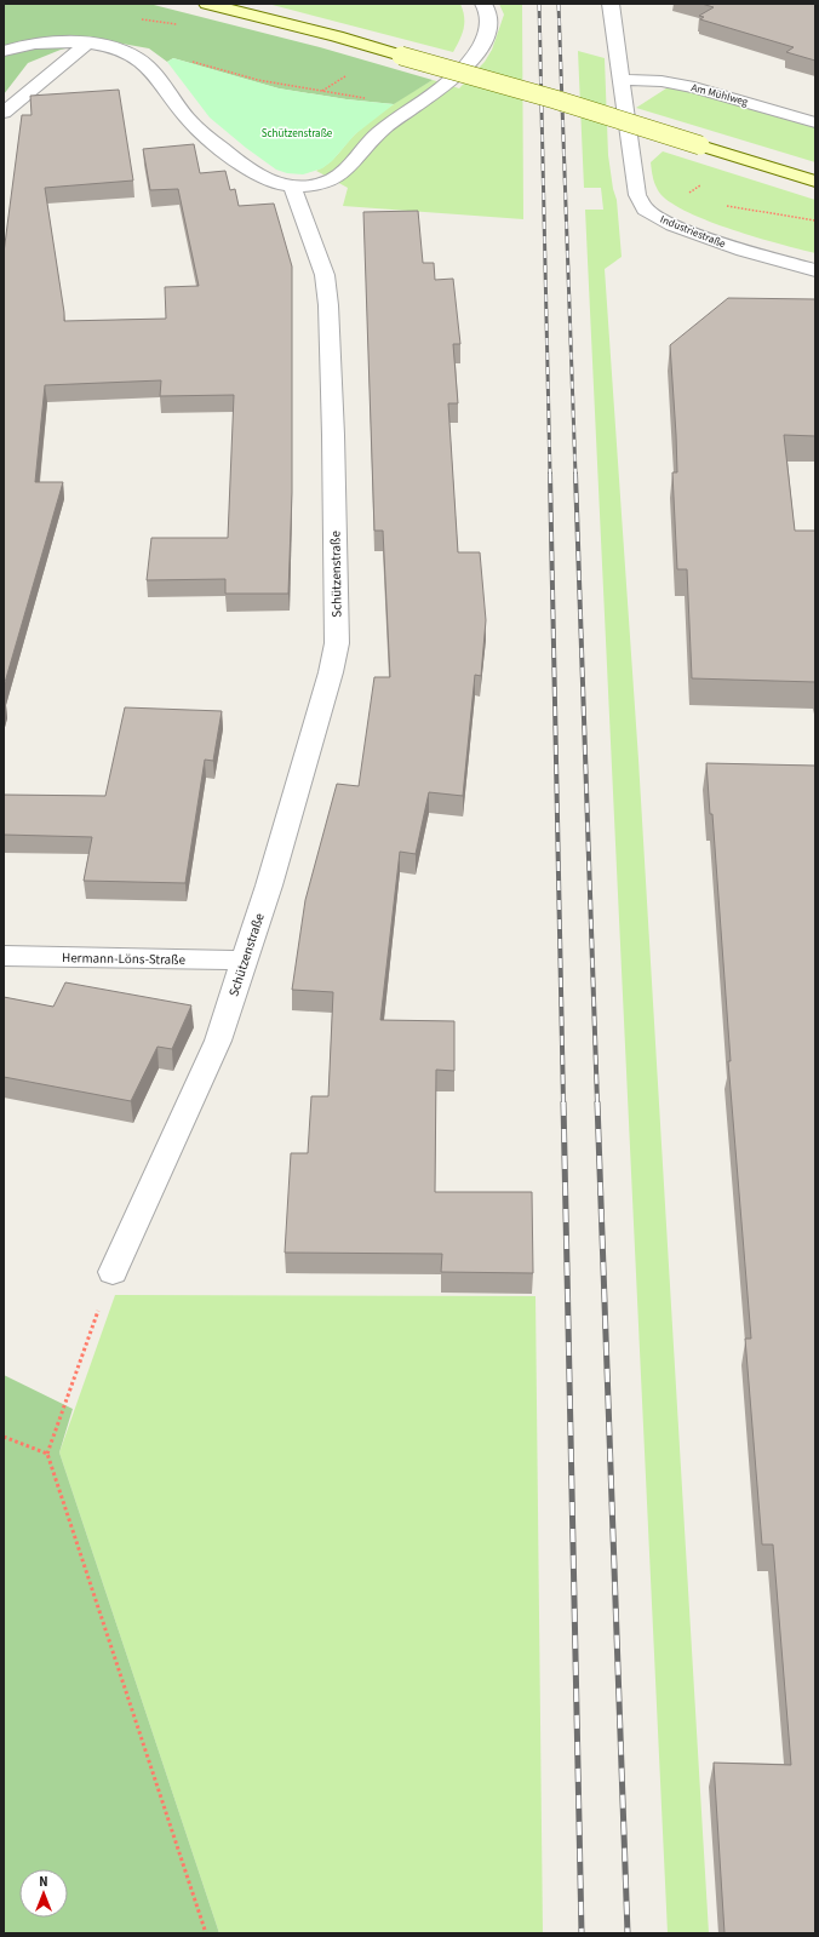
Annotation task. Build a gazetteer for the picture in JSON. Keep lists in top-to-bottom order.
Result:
{
  "streets": {
    "street": [
      "Am Mühlweg",
      "Industriestraße",
      "Schützenstraße",
      "Hermann-Löns-Straße"
    ]
  },
  "crossings": [
    ["Am Mühlweg", "Industriestraße"],
    ["Schützenstraße", "Hermann-Löns-Straße"]
  ],
  "parks": ["Schützenstraße"],
  "north": "top"
}
